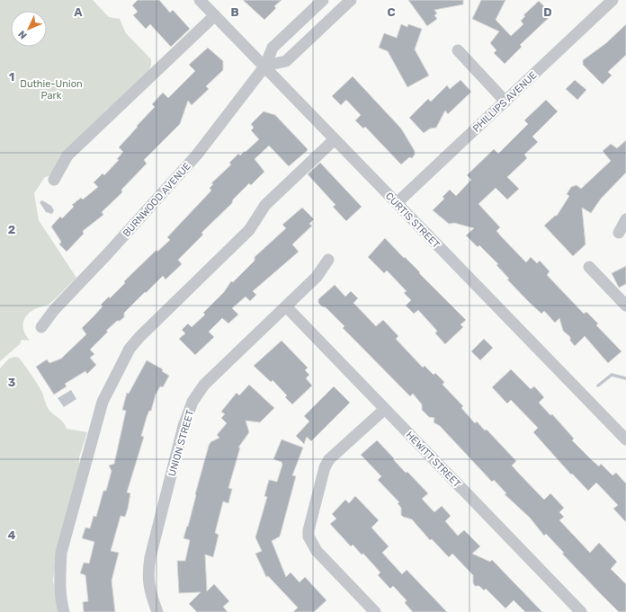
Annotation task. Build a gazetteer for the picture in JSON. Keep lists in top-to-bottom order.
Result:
{
  "streets": {
    "street": [
      "PHILLIPS AVENUE",
      "BURNWOOD AVENUE",
      "CURTIS STREET",
      "UNION STREET",
      "HEWITT STREET"
    ]
  },
  "crossings": [
    ["PHILLIPS AVENUE", "CURTIS STREET"],
    ["BURNWOOD AVENUE", "CURTIS STREET"],
    ["UNION STREET", "HEWITT STREET"]
  ],
  "parks": ["Duthie-Union Park"],
  "north": "bottom left",
  "grid": {
    "columns": [
      "A",
      "B",
      "C",
      "D"
    ],
    "rows": [
      "1",
      "2",
      "3",
      "4"
    ]
  }
}
